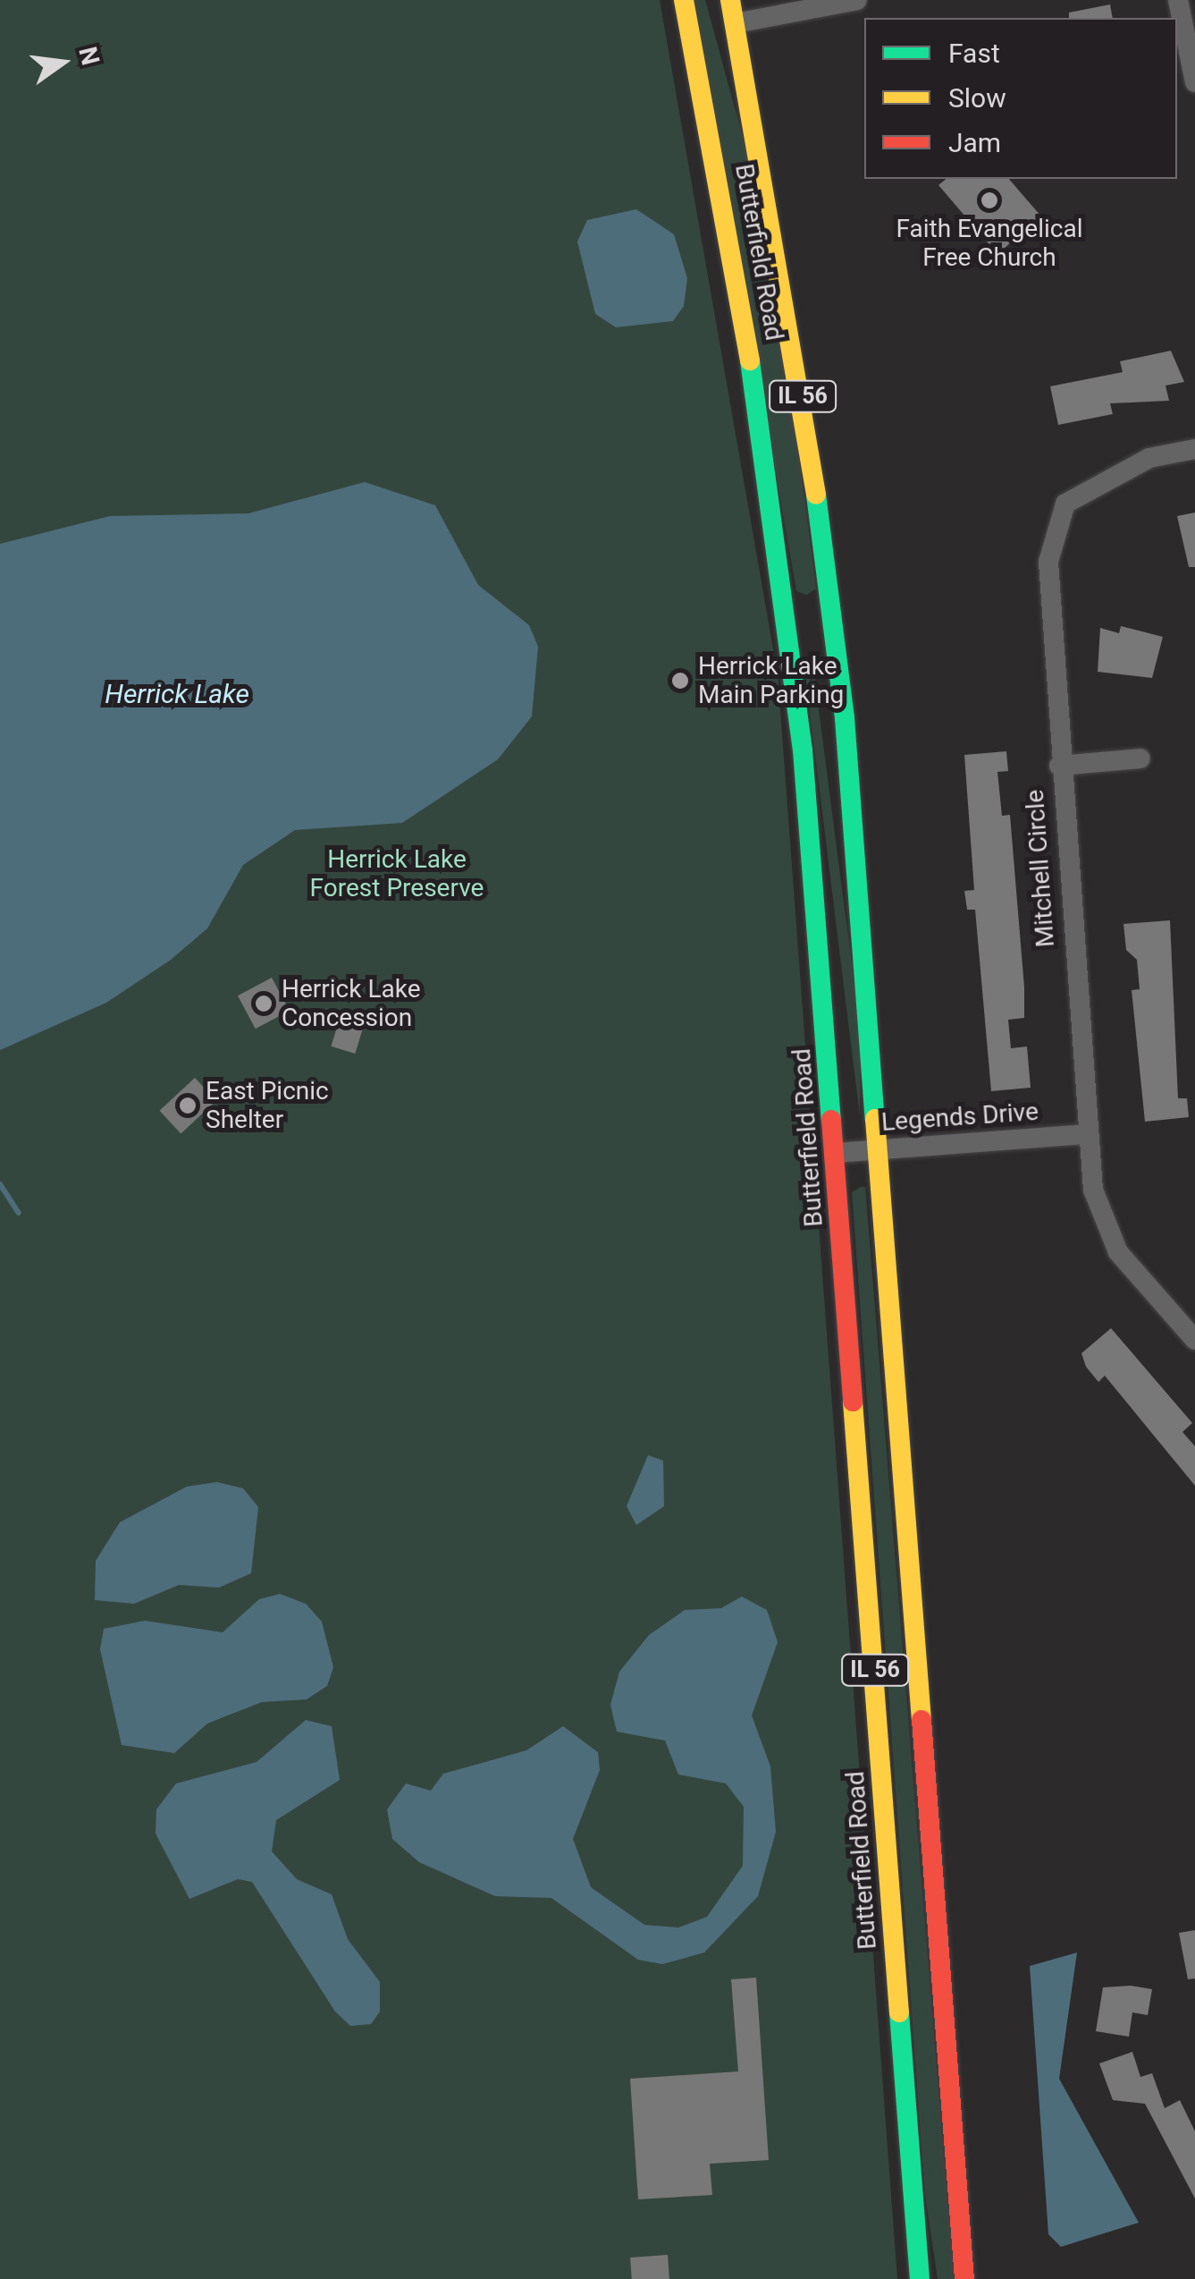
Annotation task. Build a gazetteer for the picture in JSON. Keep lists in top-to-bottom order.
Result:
{
  "streets": {
    "main road": ["Butterfield Road", "IL 56"],
    "street": ["Mitchell Circle", "Legends Drive"]
  },
  "crossings": [
    ["Butterfield Road", "Legends Drive"],
    ["Mitchell Circle", "Legends Drive"]
  ],
  "water": ["Herrick Lake"],
  "parks": ["Herrick Lake Forest Preserve"],
  "places": [
    "Faith Evangelical Free Church",
    "Herrick Lake Main Parking",
    "Herrick Lake Concession",
    "East Picnic Shelter"
  ],
  "legend": ["Fast", "Slow", "Jam"],
  "north": "right"
}
